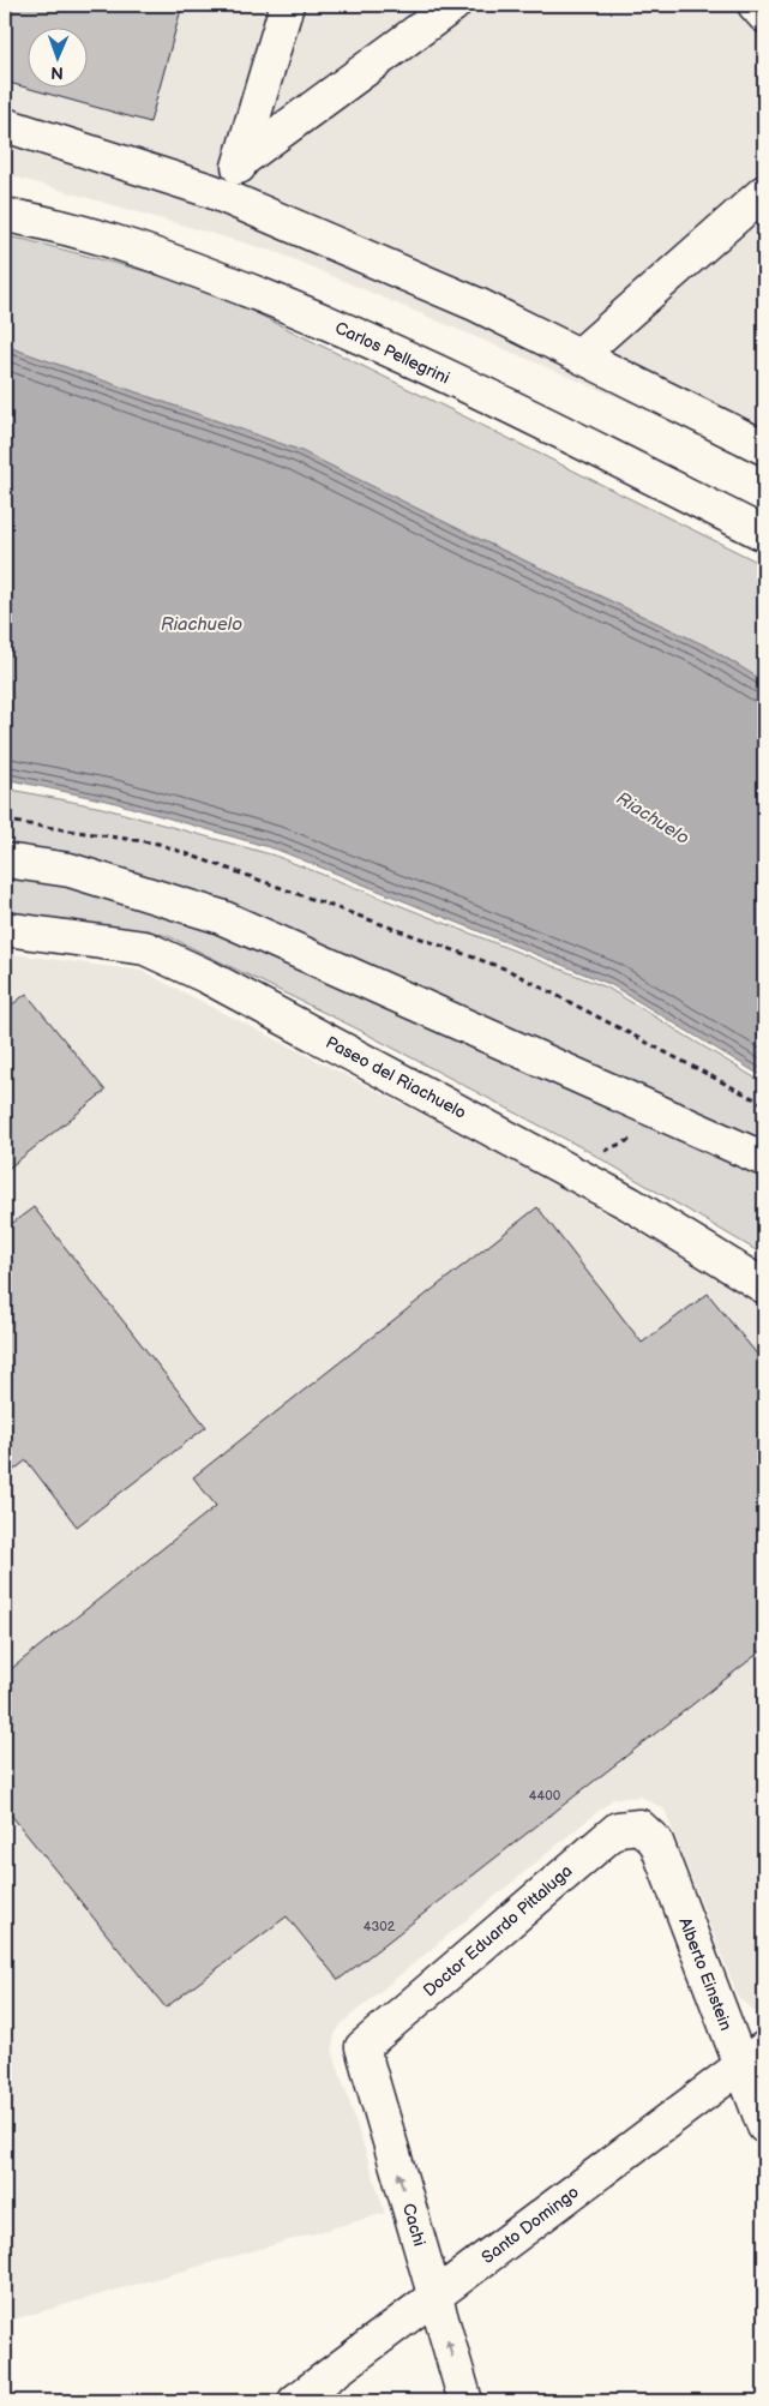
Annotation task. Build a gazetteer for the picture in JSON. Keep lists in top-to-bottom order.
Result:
{
  "streets": {
    "street": [
      "Carlos Pellegrini",
      "Paseo del Riachuelo",
      "Doctor Eduardo Pittaluga",
      "Alberto Einstein",
      "Cachi",
      "Santo Domingo"
    ]
  },
  "crossings": [
    ["Doctor Eduardo Pittaluga", "Alberto Einstein"],
    ["Doctor Eduardo Pittaluga", "Cachi"],
    ["Alberto Einstein", "Santo Domingo"],
    ["Cachi", "Santo Domingo"]
  ],
  "one_way": ["Cachi"],
  "water": ["Riachuelo"],
  "house_numbers": ["4400", "4302"],
  "north": "bottom"
}
